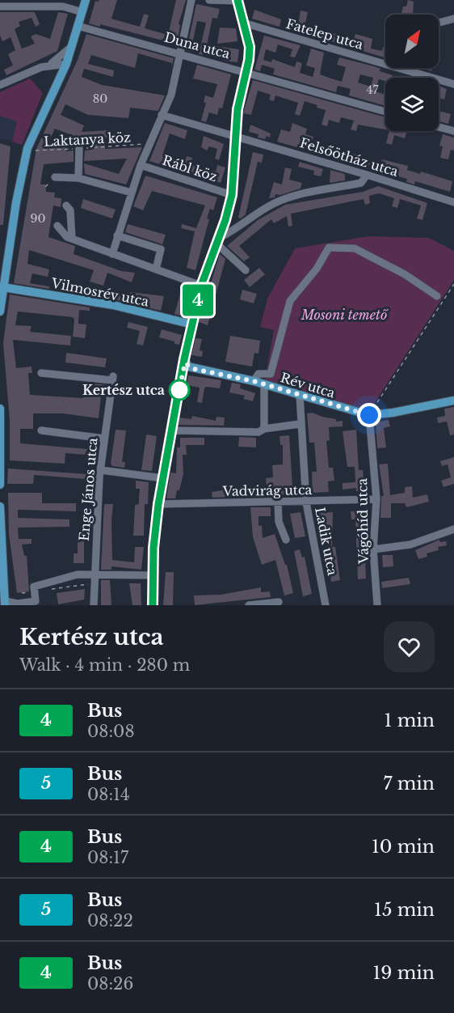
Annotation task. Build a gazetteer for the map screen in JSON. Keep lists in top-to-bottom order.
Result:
{
  "streets": {
    "main road": ["Vilmosrév utca", "Rév utca"],
    "street": [
      "Fatelep utca",
      "Duna utca",
      "Felsőötház utca",
      "Rábl köz",
      "Enge János utca",
      "Vadvirág utca",
      "Vágóhíd utca",
      "Ladik utca"
    ],
    "path": ["Laktanya köz"]
  },
  "crossings": [
    ["Rév utca", "Vágóhíd utca"],
    ["Rév utca", "Ladik utca"],
    ["Vadvirág utca", "Vágóhíd utca"],
    ["Vadvirág utca", "Ladik utca"]
  ],
  "parks": ["Mosoni temető"],
  "places": ["Kertész utca"],
  "lines": ["bus line 4"],
  "house_numbers": ["47", "80", "90"],
  "north": "top right",
  "page": {
    "on_map": "4",
    "heading": ["Kertész utca", "Walk · 4 min · 280 m"],
    "list": [
      {
        "mark": "4",
        "name": "Bus",
        "note": "08:08",
        "value": "1 min"
      },
      {
        "mark": "5",
        "name": "Bus",
        "note": "08:14",
        "value": "7 min"
      },
      {
        "mark": "4",
        "name": "Bus",
        "note": "08:17",
        "value": "10 min"
      },
      {
        "mark": "5",
        "name": "Bus",
        "note": "08:22",
        "value": "15 min"
      },
      {
        "mark": "4",
        "name": "Bus",
        "note": "08:26",
        "value": "19 min"
      }
    ]
  }
}
